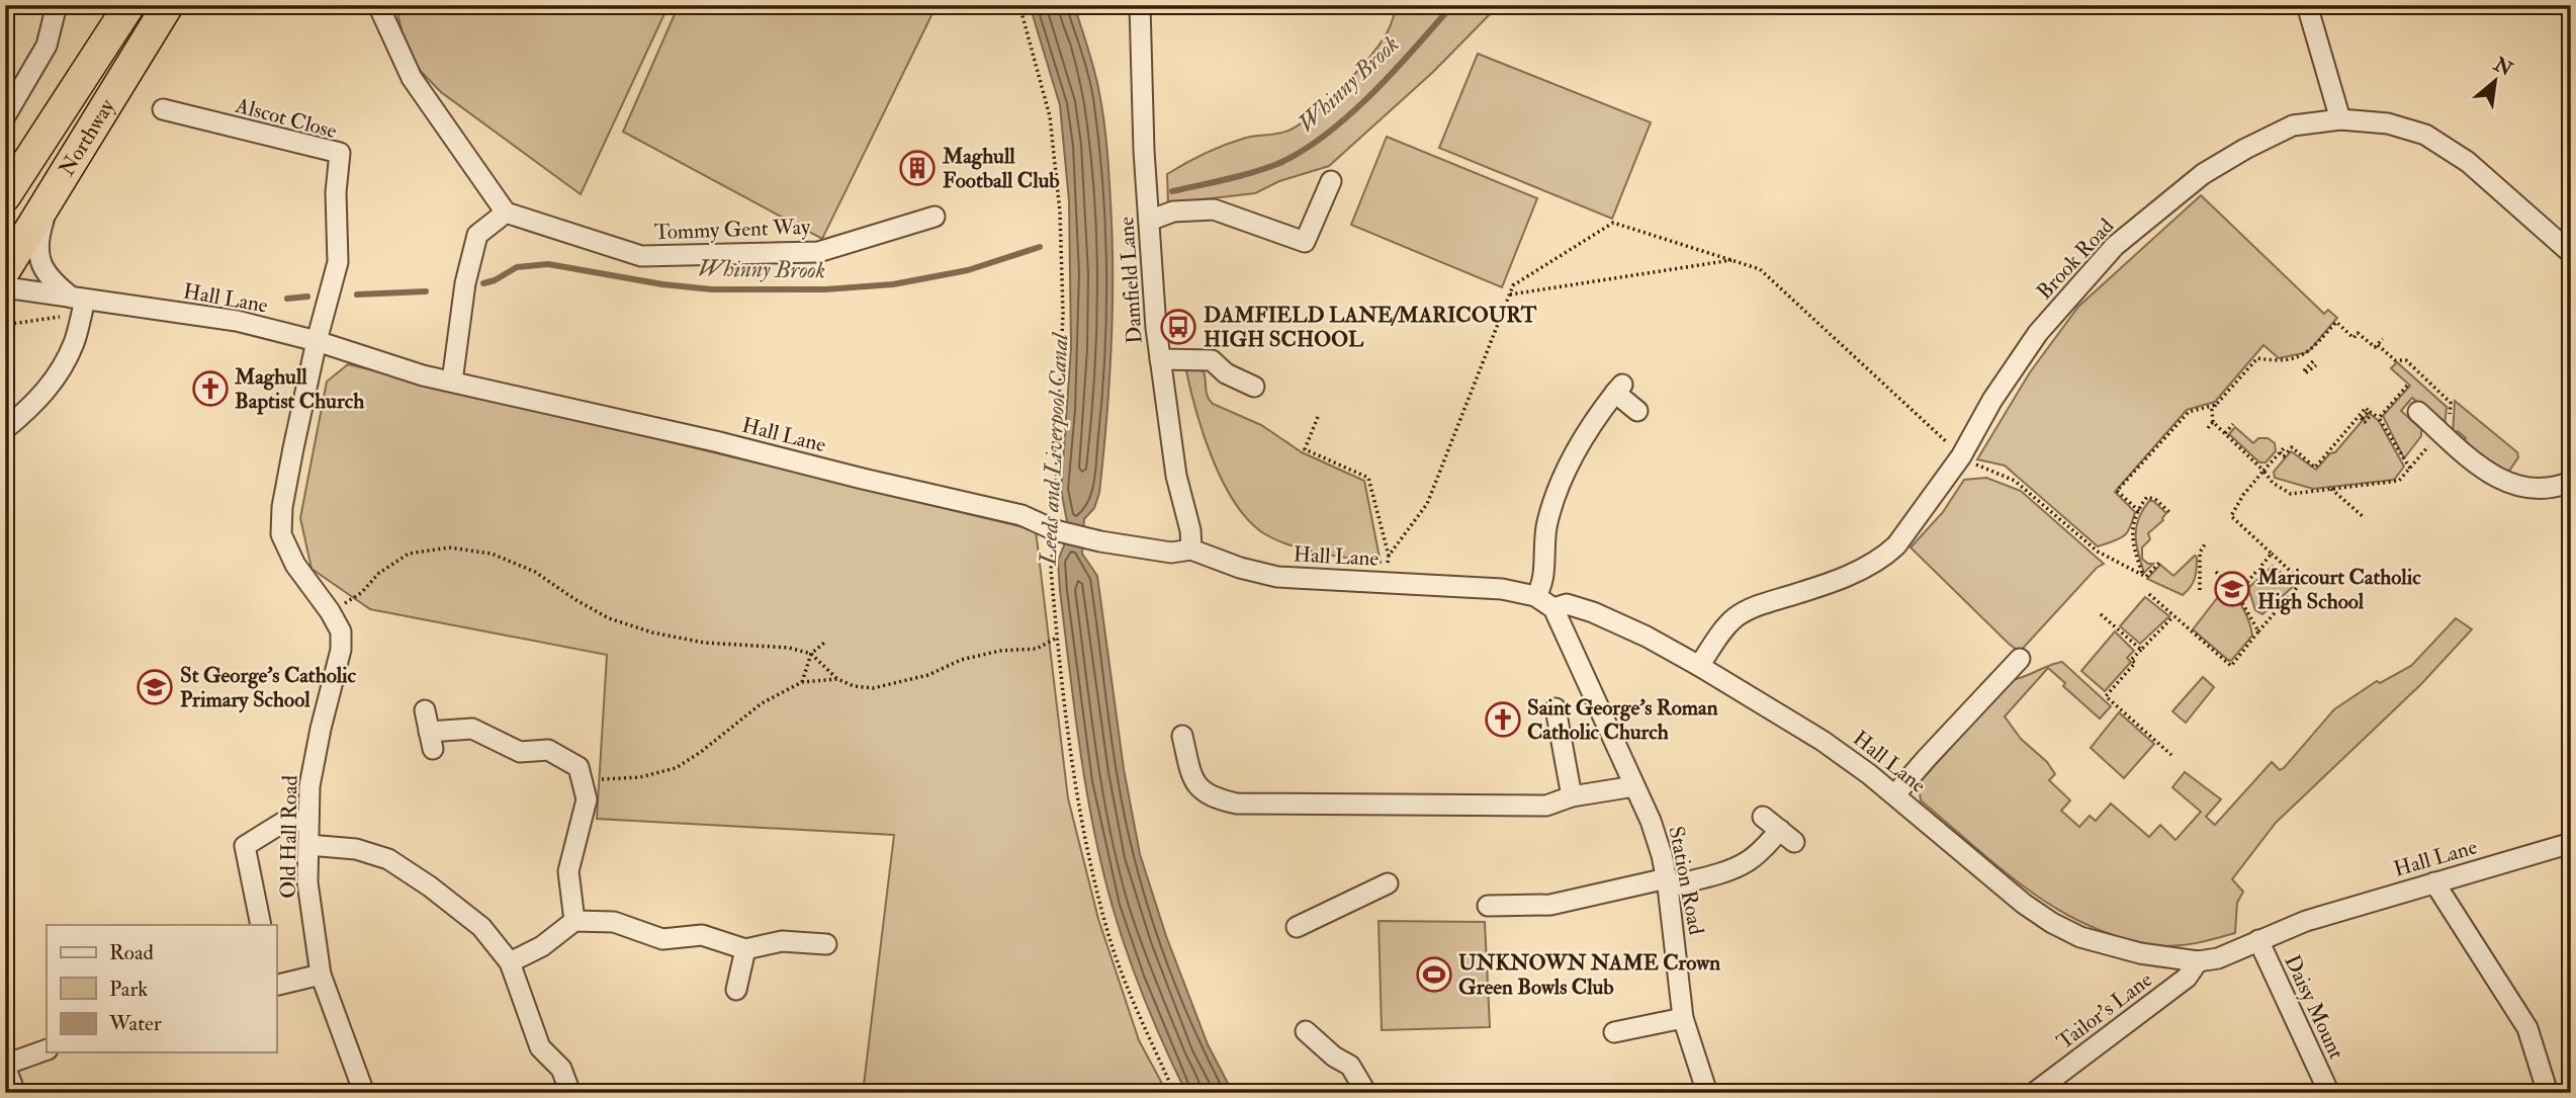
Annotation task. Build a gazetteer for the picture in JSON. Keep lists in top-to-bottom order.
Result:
{
  "streets": {
    "highway": ["Northway"],
    "street": [
      "Alscot Close",
      "Tommy Gent Way",
      "Brook Road",
      "Damfield Lane",
      "Hall Lane",
      "Old Hall Road",
      "Station Road",
      "Daisy Mount",
      "Tailor's Lane"
    ]
  },
  "crossings": [
    ["Alscot Close", "Hall Lane"],
    ["Alscot Close", "Old Hall Road"],
    ["Brook Road", "Hall Lane"],
    ["Damfield Lane", "Hall Lane"],
    ["Hall Lane", "Old Hall Road"],
    ["Hall Lane", "Station Road"],
    ["Hall Lane", "Daisy Mount"],
    ["Hall Lane", "Tailor's Lane"]
  ],
  "water": ["Whinny Brook", "Leeds and Liverpool Canal"],
  "places": {
    "building": ["Maghull Football Club"],
    "bus stop": ["DAMFIELD LANE/MARICOURT HIGH SCHOOL"],
    "church": ["Maghull Baptist Church", "Saint George's Roman Catholic Church"],
    "school or university": ["Maricourt Catholic High School", "St George's Catholic Primary School"],
    "sports": ["UNKNOWN NAME Crown Green Bowls Club"]
  },
  "legend": ["Road", "Park", "Water"],
  "north": "top right"
}
